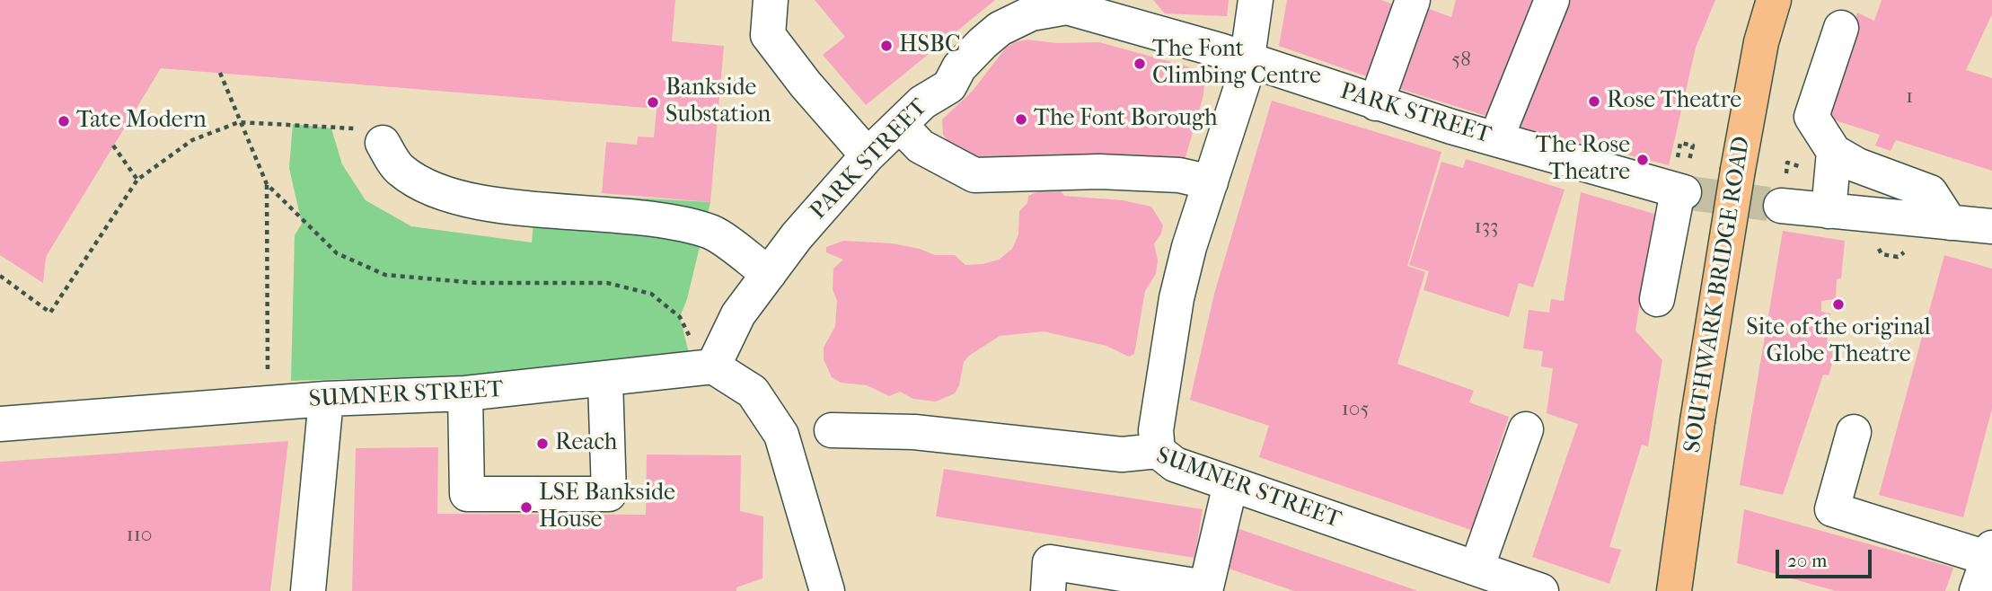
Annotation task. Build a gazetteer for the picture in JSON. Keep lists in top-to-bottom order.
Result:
{
  "streets": {
    "main road": ["SOUTHWARK BRIDGE ROAD"],
    "street": ["PARK STREET", "SUMNER STREET"]
  },
  "crossings": [
    ["PARK STREET", "SUMNER STREET"]
  ],
  "places": [
    "HSBC",
    "The Font Climbing Centre",
    "Rose Theatre",
    "Bankside Substation",
    "The Font Borough",
    "Tate Modern",
    "The Rose Theatre",
    "Site of the original Globe Theatre",
    "Reach",
    "LSE Bankside House"
  ],
  "house_numbers": [
    "58",
    "1",
    "133",
    "105",
    "110"
  ],
  "scale_bar": "20 m"
}
